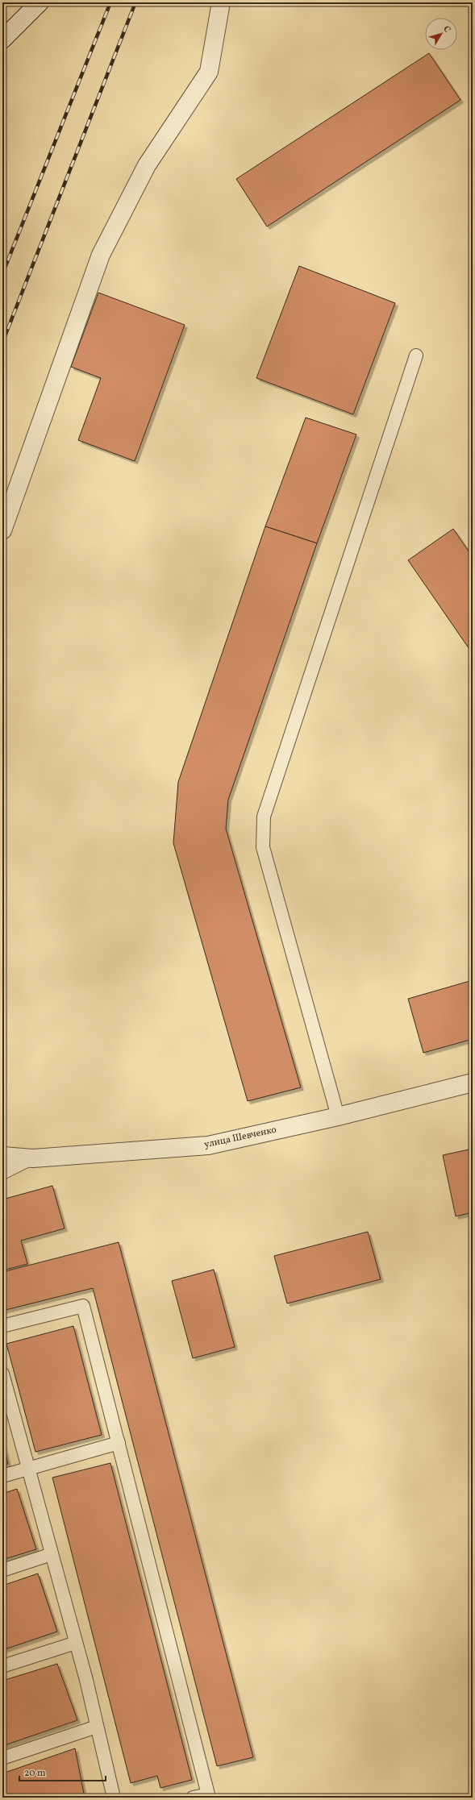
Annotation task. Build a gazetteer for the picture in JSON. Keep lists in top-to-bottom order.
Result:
{
  "streets": {
    "street": ["улица Шевченко"]
  },
  "scale_bar": "20 m",
  "north": "top right"
}
